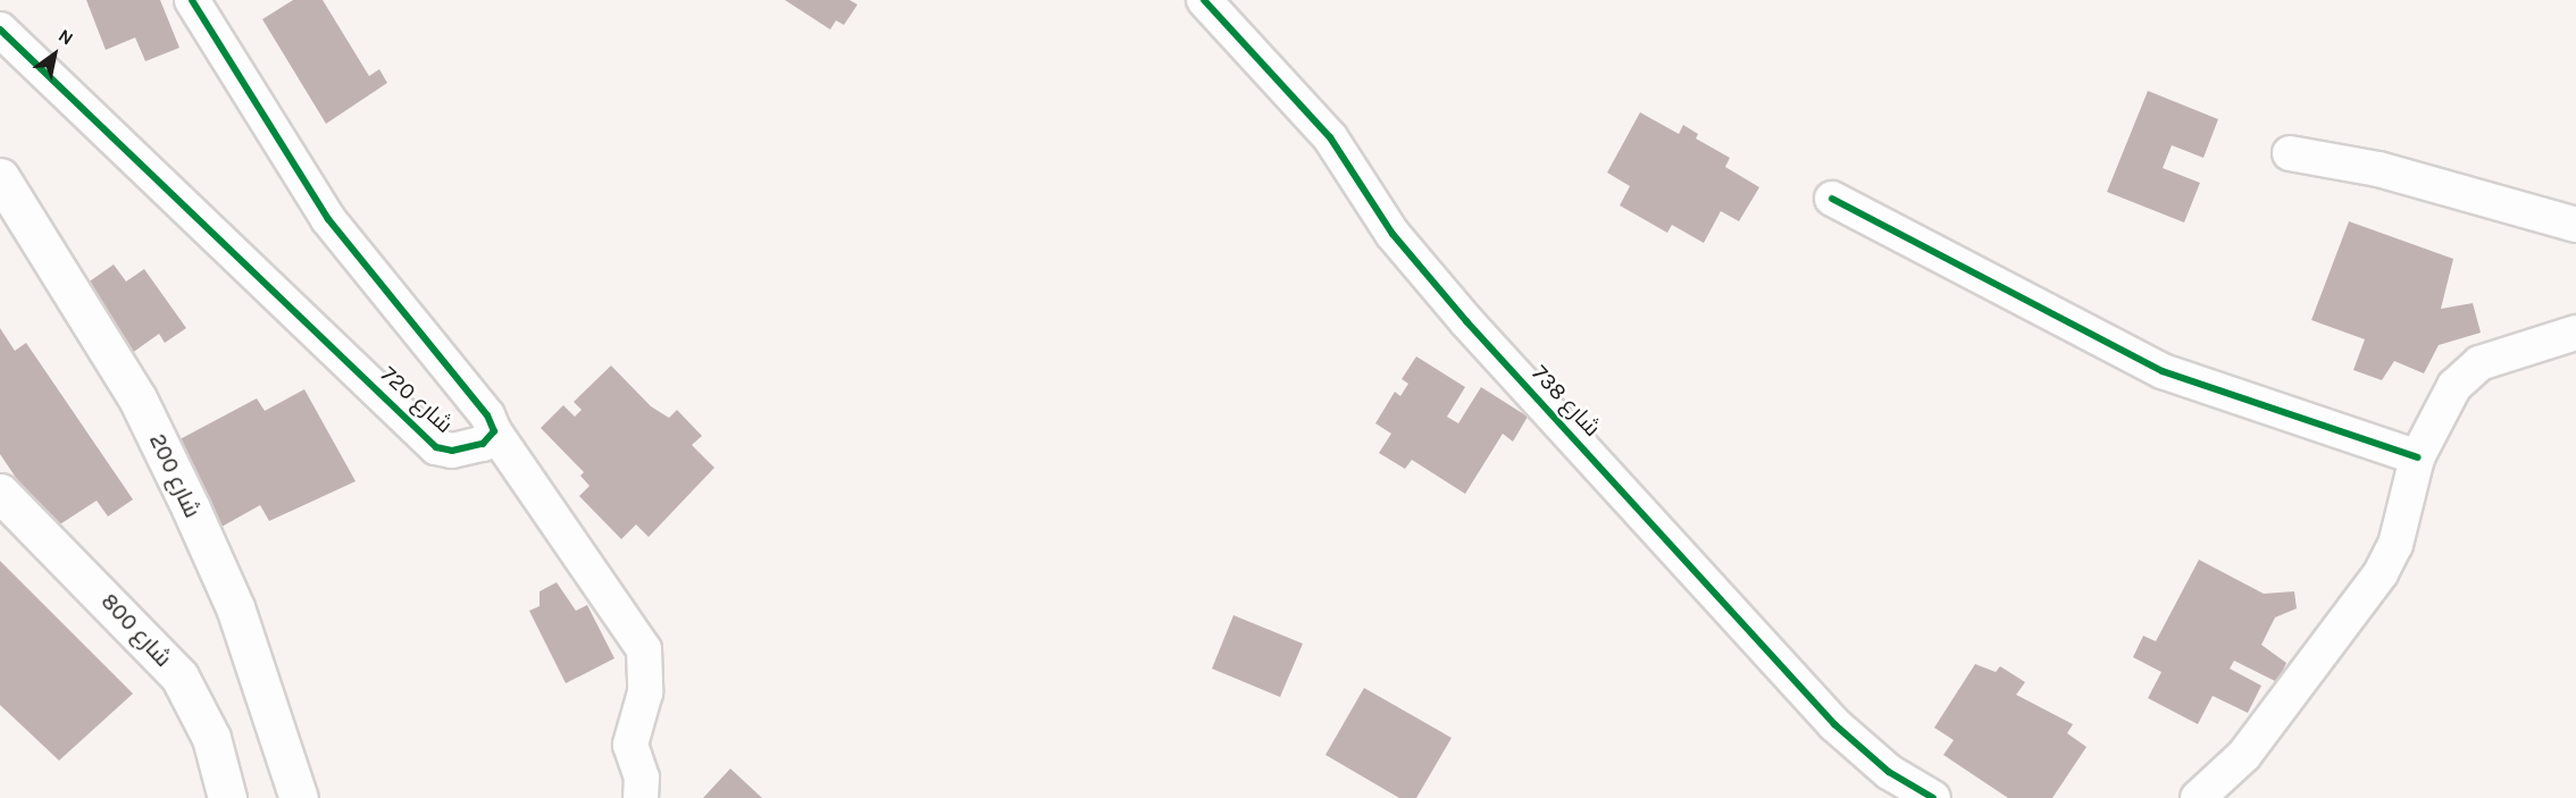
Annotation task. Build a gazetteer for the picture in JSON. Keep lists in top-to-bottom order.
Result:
{
  "streets": {
    "main road": ["شارع 200", "شارع 800"],
    "street": ["شارع 720", "شارع 738"]
  },
  "north": "top right"
}
